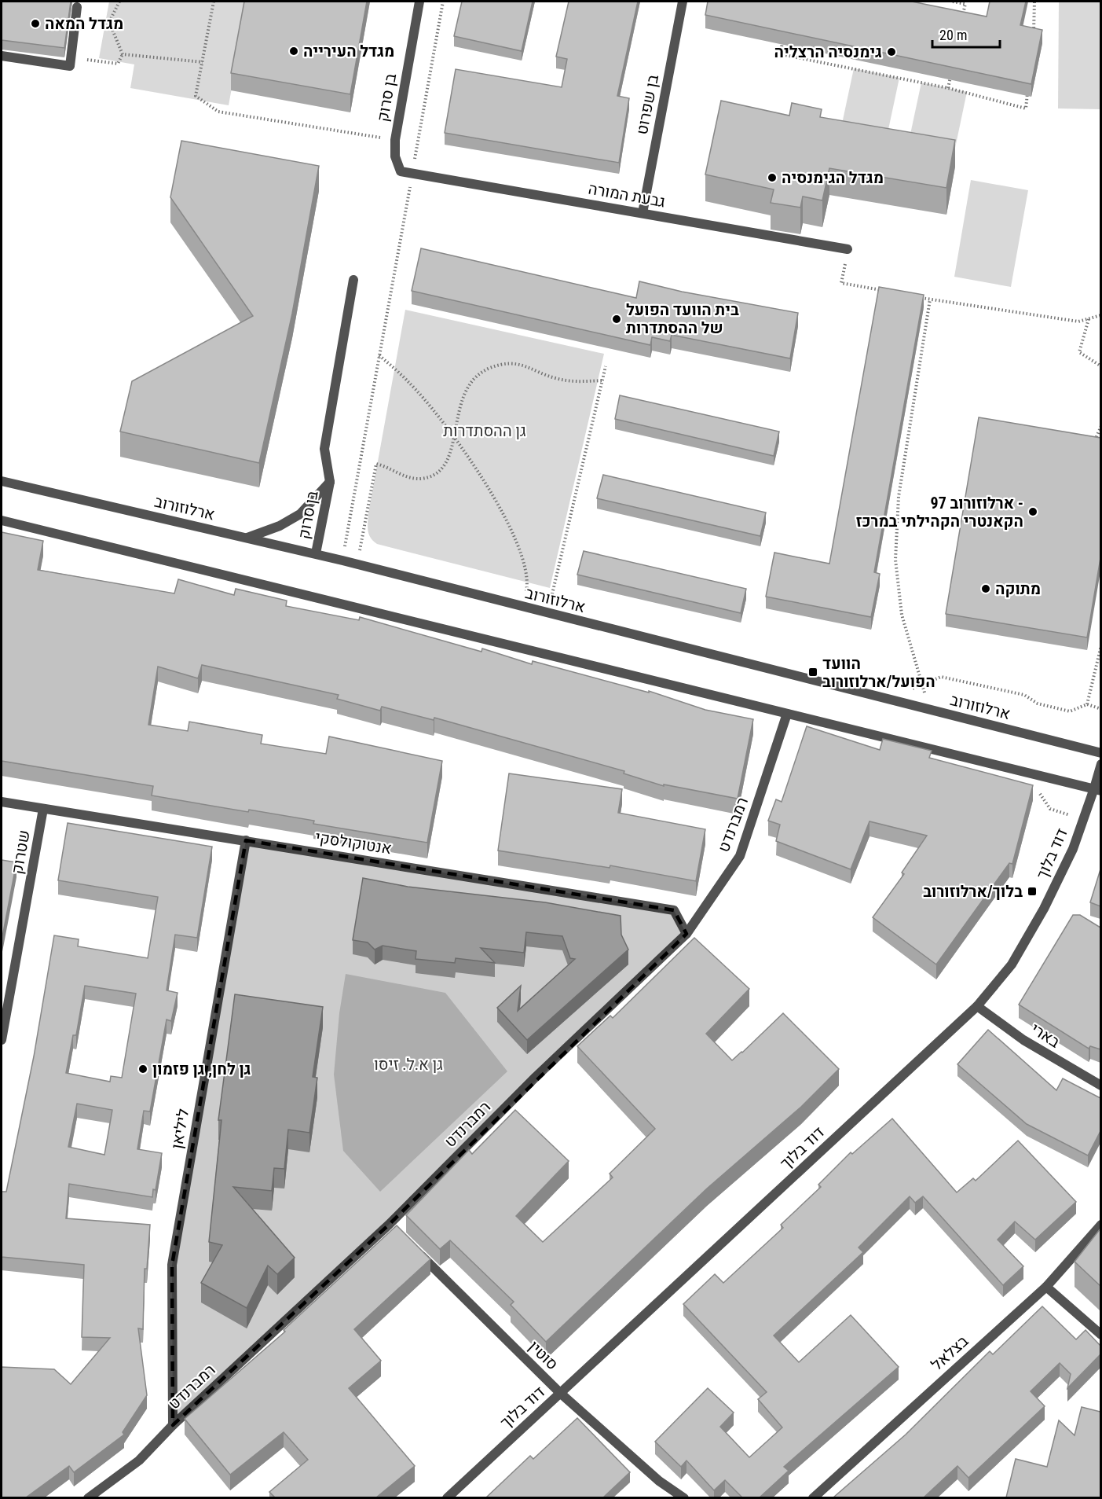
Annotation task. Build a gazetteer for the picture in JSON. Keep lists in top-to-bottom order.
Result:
{
  "streets": {
    "street": [
      "בן סרוק",
      "בן שפרוט",
      "גבעת המורה",
      "ארלוזורוב",
      "רמברנדט",
      "אנטוקולסקי",
      "שטרוק",
      "דוד בלוך",
      "בארי",
      "ליליאן",
      "בצלאל",
      "סוטין"
    ]
  },
  "crossings": [
    ["בן סרוק", "גבעת המורה"],
    ["בן סרוק", "ארלוזורוב"],
    ["בן שפרוט", "גבעת המורה"],
    ["רמברנדט", "אנטוקולסקי"],
    ["רמברנדט", "ליליאן"],
    ["אנטוקולסקי", "שטרוק"],
    ["אנטוקולסקי", "ליליאן"],
    ["דוד בלוך", "בארי"],
    ["דוד בלוך", "סוטין"]
  ],
  "parks": ["גן ההסתדרות", "גן א.ל. זיסו"],
  "places": {
    "other": [
      "מגדל המאה",
      "מגדל העירייה",
      "גימנסיה הרצליה",
      "מגדל הגימנסיה",
      "בית הוועד הפועל של ההסתדרות",
      "ארלוזורוב 97 - הקאנטרי הקהילתי במרכז",
      "מתוקה",
      "גן לחן, גן פזמון"
    ],
    "transit": ["הוועד הפועל/ארלוזורוב", "בלוך/ארלוזורוב"]
  },
  "scale_bar": "20 m"
}
